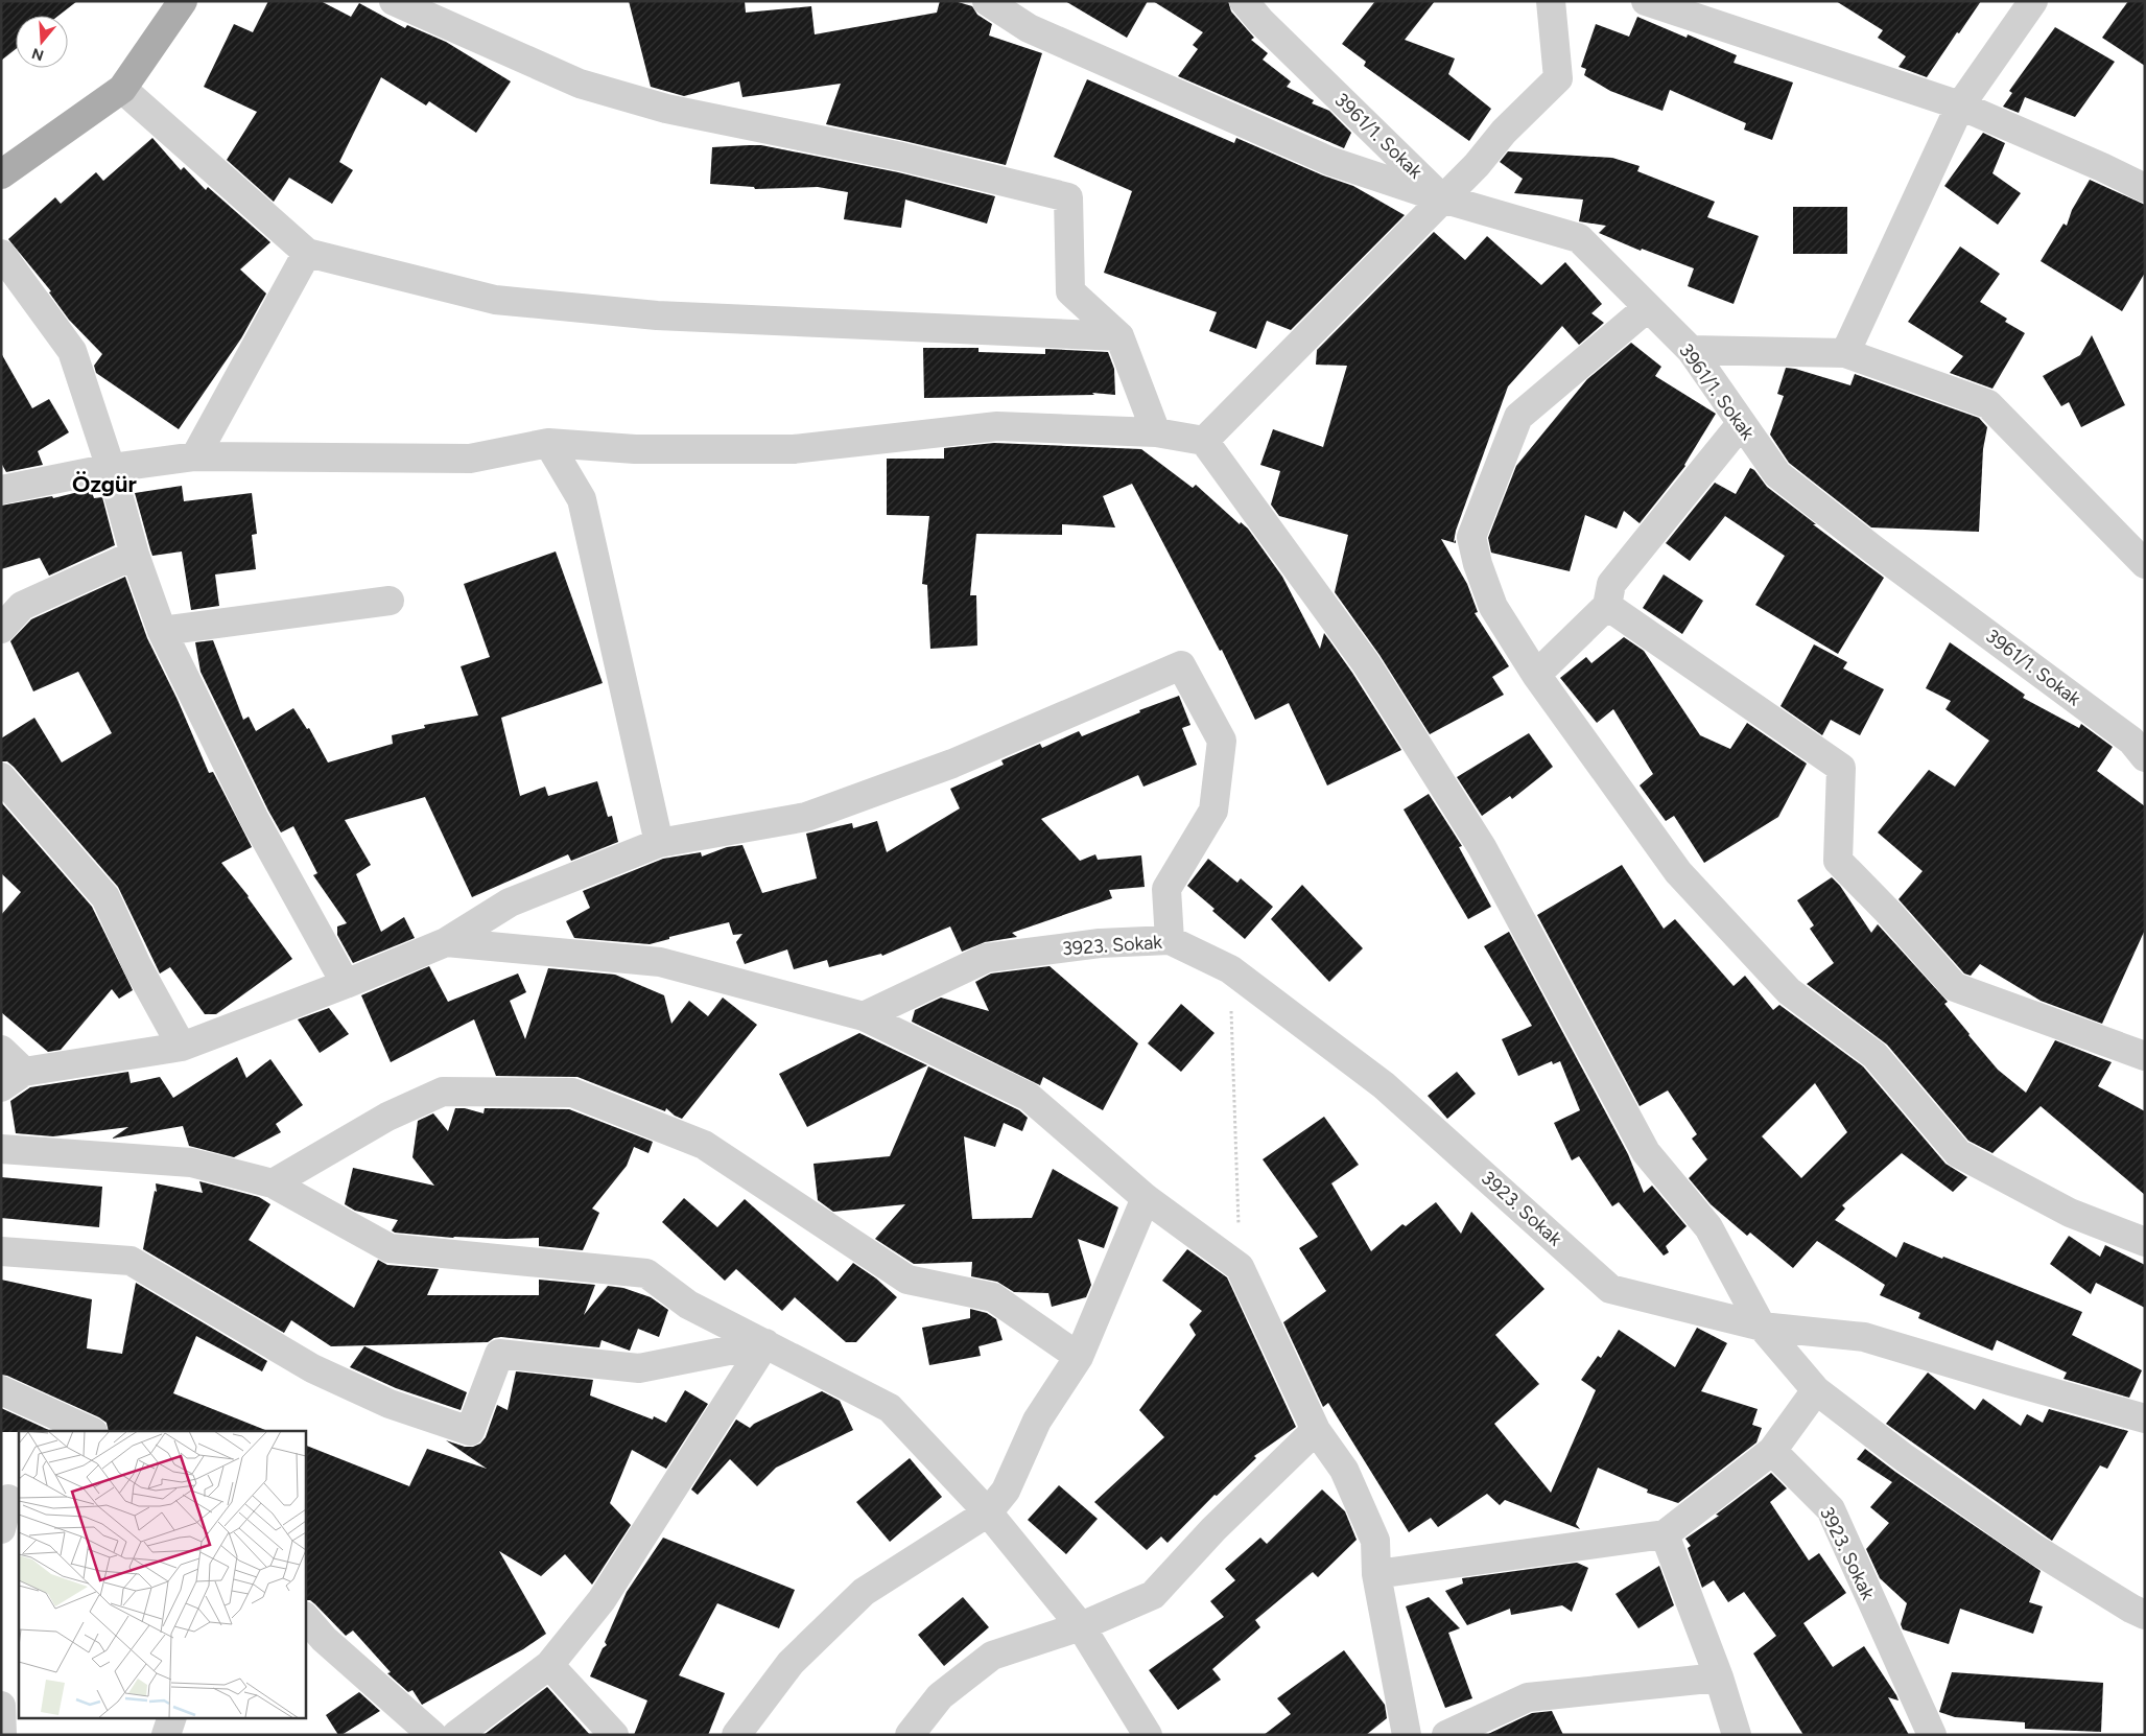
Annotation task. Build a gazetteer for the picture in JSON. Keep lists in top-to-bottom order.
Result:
{
  "streets": {
    "street": ["3961/1. Sokak", "3923. Sokak"]
  },
  "districts": ["Özgür"],
  "north": "bottom"
}
